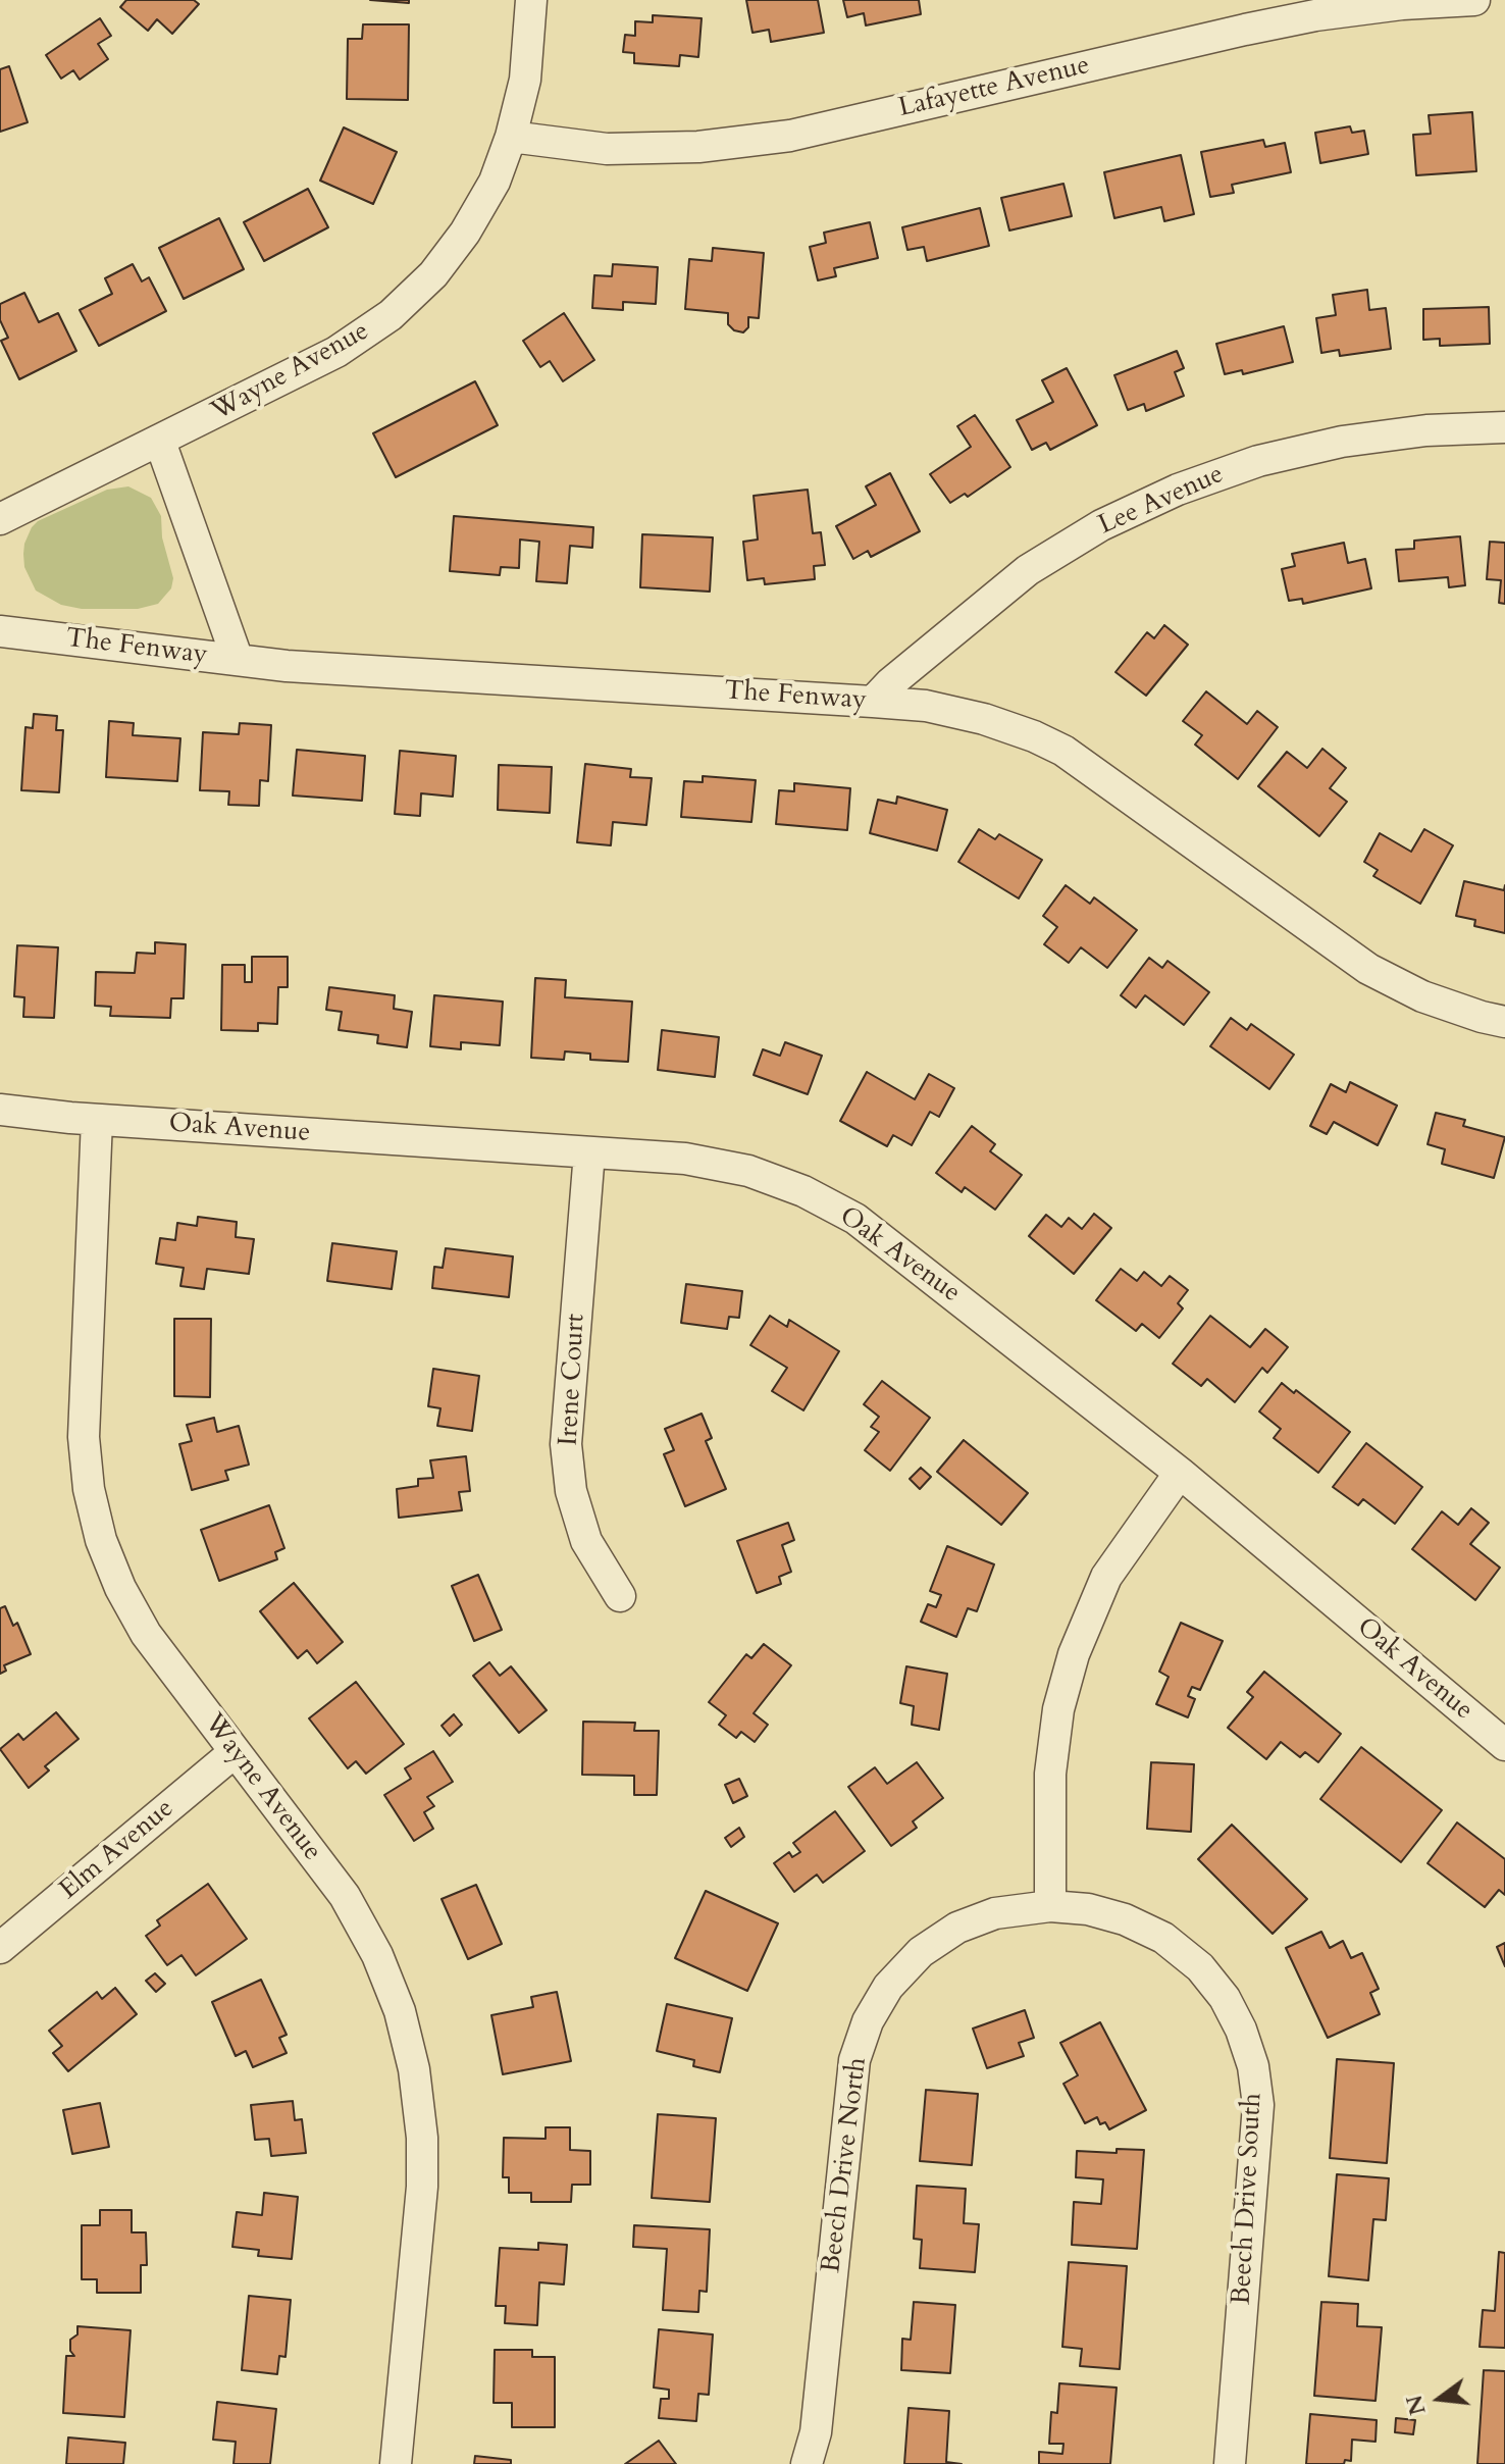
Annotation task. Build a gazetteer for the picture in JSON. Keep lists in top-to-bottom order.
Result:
{
  "streets": {
    "street": [
      "Lafayette Avenue",
      "Wayne Avenue",
      "Lee Avenue",
      "The Fenway",
      "Oak Avenue",
      "Irene Court",
      "Elm Avenue",
      "Beech Drive North",
      "Beech Drive South"
    ]
  },
  "crossings": [
    ["Lafayette Avenue", "Wayne Avenue"],
    ["Wayne Avenue", "Oak Avenue"],
    ["Wayne Avenue", "Elm Avenue"],
    ["Lee Avenue", "The Fenway"],
    ["Oak Avenue", "Irene Court"],
    ["Beech Drive North", "Beech Drive South"]
  ],
  "north": "left"
}
